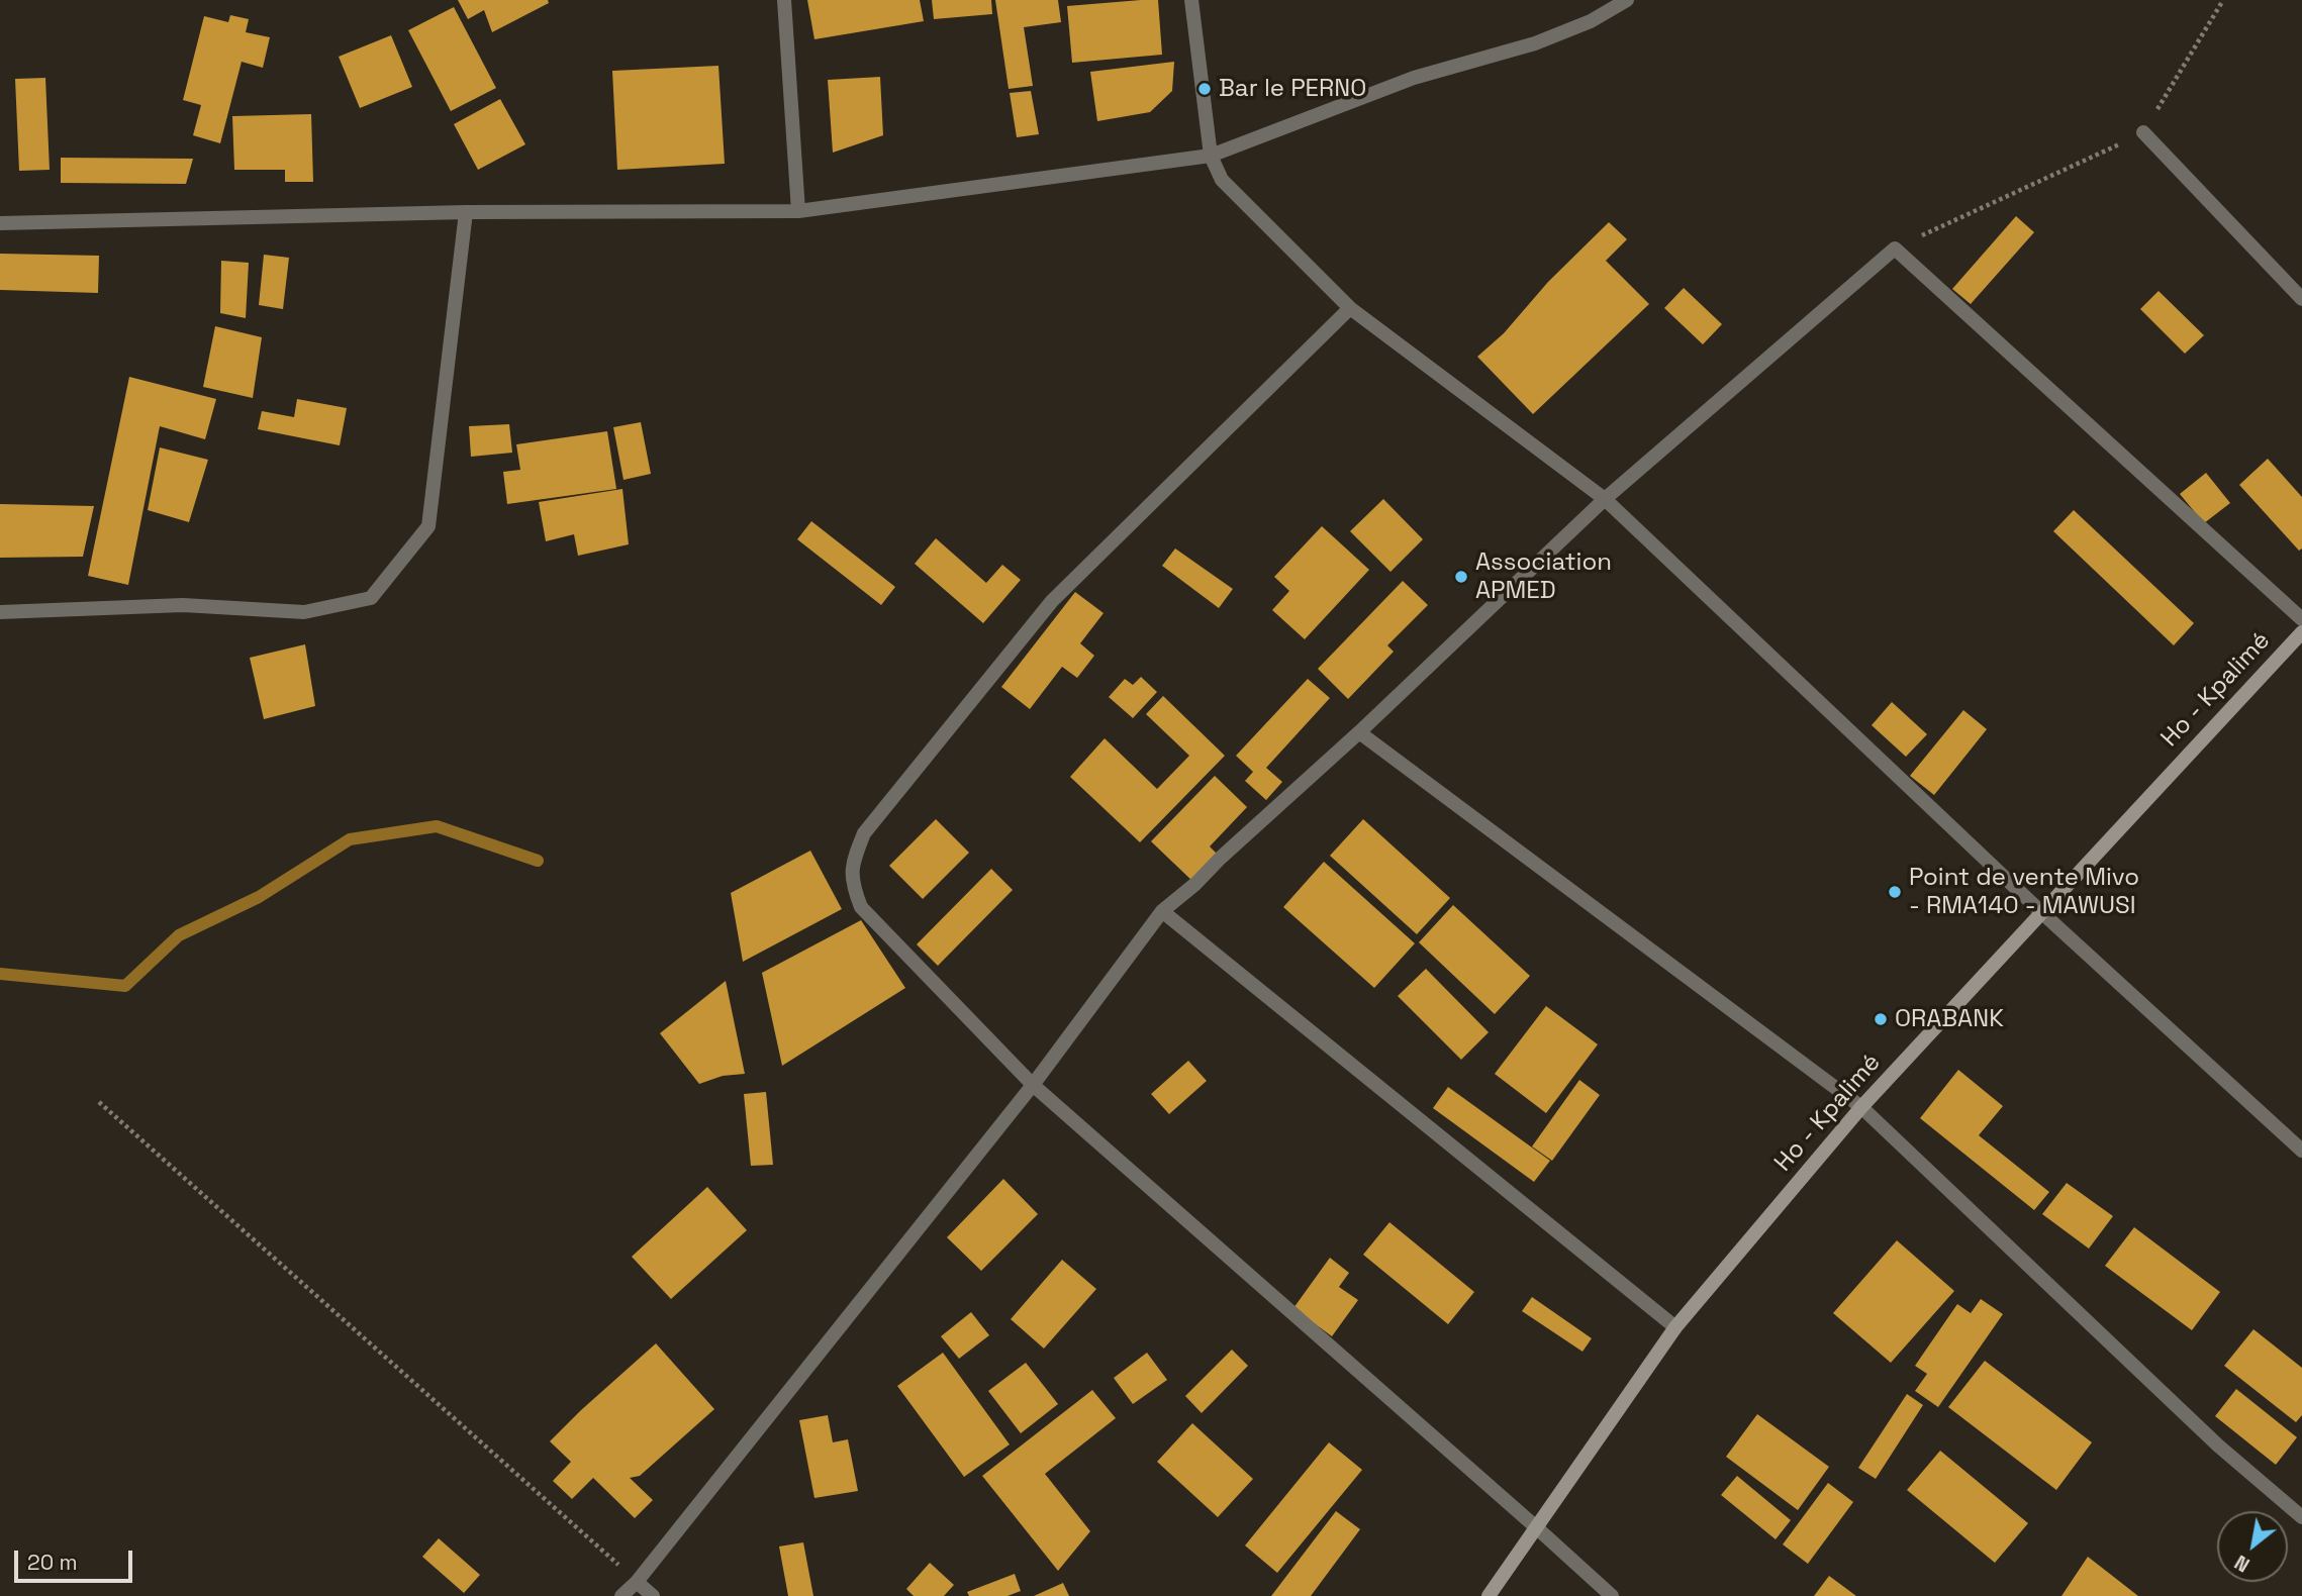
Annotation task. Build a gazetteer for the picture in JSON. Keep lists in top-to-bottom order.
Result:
{
  "streets": {
    "main road": ["Ho - Kpalimé"]
  },
  "places": [
    "Bar le PERNO",
    "Association APMED",
    "Point de vente Mivo - RMA140 - MAWUSI",
    "ORABANK"
  ],
  "scale_bar": "20 m",
  "north": "bottom left"
}
